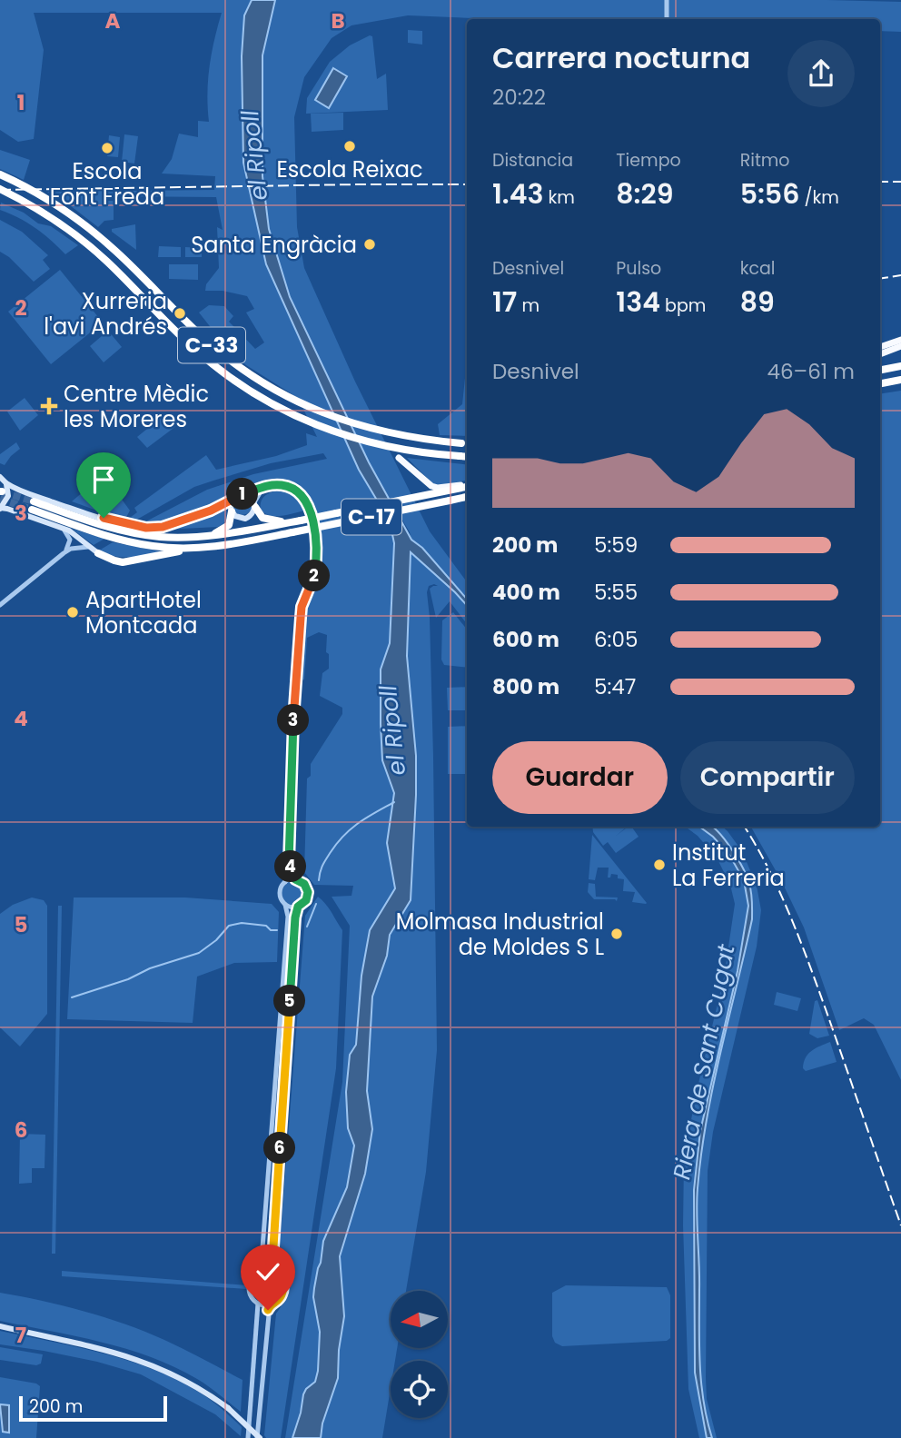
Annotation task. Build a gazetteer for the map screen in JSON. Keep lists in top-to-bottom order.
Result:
{
  "streets": {
    "highway": ["C-33", "C-17"]
  },
  "water": ["el Ripoll", "Riera de Sant Cugat"],
  "places": {
    "other": [
      "Escola Reixac",
      "Escola Font Freda",
      "Santa Engràcia",
      "Xurreria l'avi Andrés",
      "ApartHotel Montcada",
      "Institut La Ferreria",
      "Molmasa Industrial de Moldes S L"
    ],
    "health": ["Centre Mèdic les Moreres"]
  },
  "scale_bar": "200 m",
  "north": "left",
  "page": {
    "heading": ["Carrera nocturna", "20:22"],
    "stats": [
      ["Distancia", "1.43 km"],
      ["Tiempo", "8:29"],
      ["Ritmo", "5:56 /km"],
      ["Desnivel", "17 m"],
      ["Pulso", "134 bpm"],
      ["kcal", "89"]
    ],
    "chart": ["Desnivel", "46–61 m"],
    "pins": [
      "1",
      "2",
      "3",
      "4",
      "5",
      "6"
    ],
    "list": [
      {
        "name": "200 m",
        "note": "5:59"
      },
      {
        "name": "400 m",
        "note": "5:55"
      },
      {
        "name": "600 m",
        "note": "6:05"
      },
      {
        "name": "800 m",
        "note": "5:47"
      }
    ],
    "buttons": ["Guardar", "Compartir"],
    "scale": "200 m"
  },
  "grid": {
    "columns": ["A", "B"],
    "rows": [
      "1",
      "2",
      "3",
      "4",
      "5",
      "6",
      "7"
    ]
  }
}
